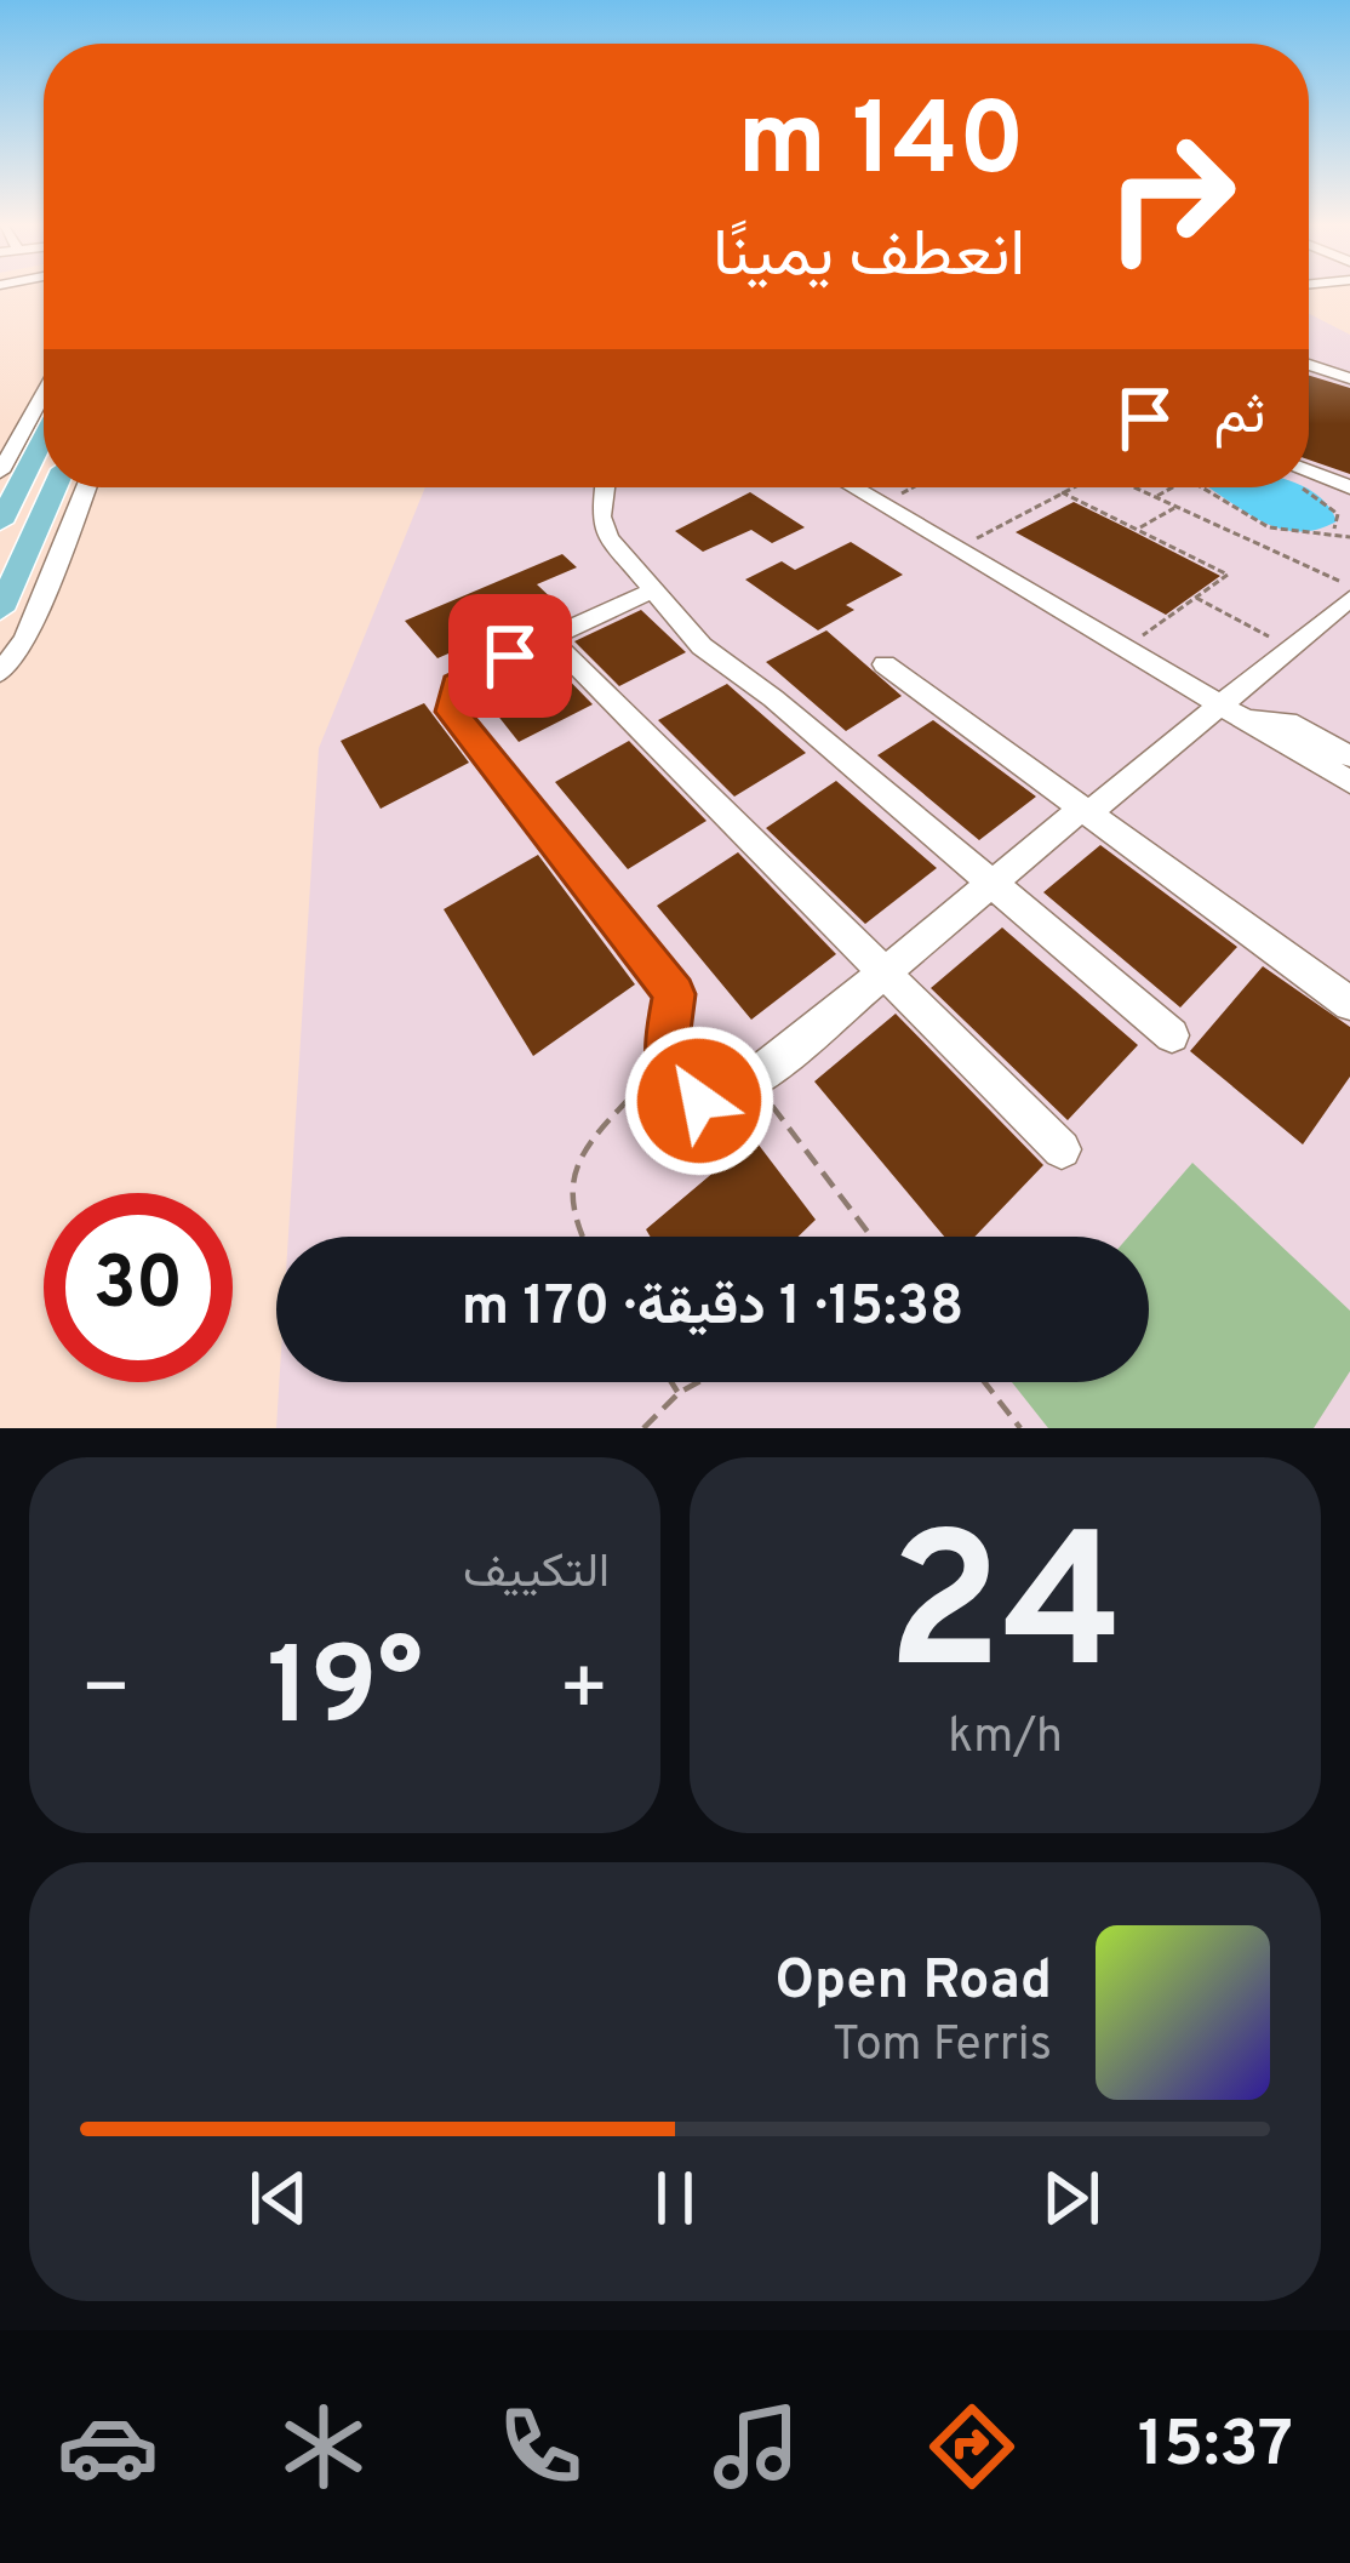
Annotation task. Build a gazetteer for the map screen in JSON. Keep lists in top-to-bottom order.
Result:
{
  "page": {
    "turn": ["140 m", "انعطف يمينًا"],
    "then": "ثم",
    "limit": "30",
    "trip": "15:38 · 1 دقيقة · 170 m",
    "tile": [
      ["24", "km/h"],
      "التكييف"
    ],
    "heat": ["−", "19°", "+"],
    "song": ["Open Road", "Tom Ferris"],
    "tabs": "15:37"
  }
}
